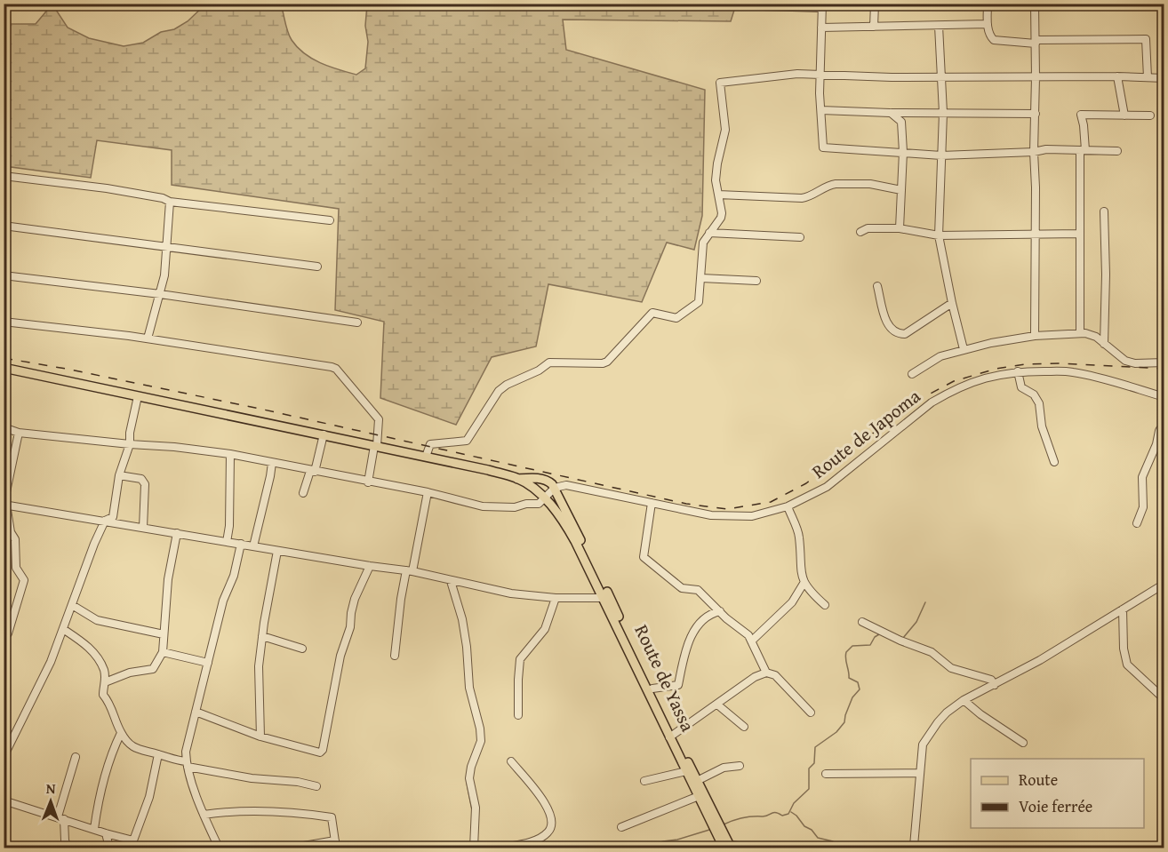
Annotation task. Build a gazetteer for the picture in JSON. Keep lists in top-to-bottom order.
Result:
{
  "streets": {
    "main road": ["Route de Yassa"],
    "street": ["Route de Japoma"]
  },
  "legend": ["Route", "Voie ferrée"],
  "north": "top"
}
